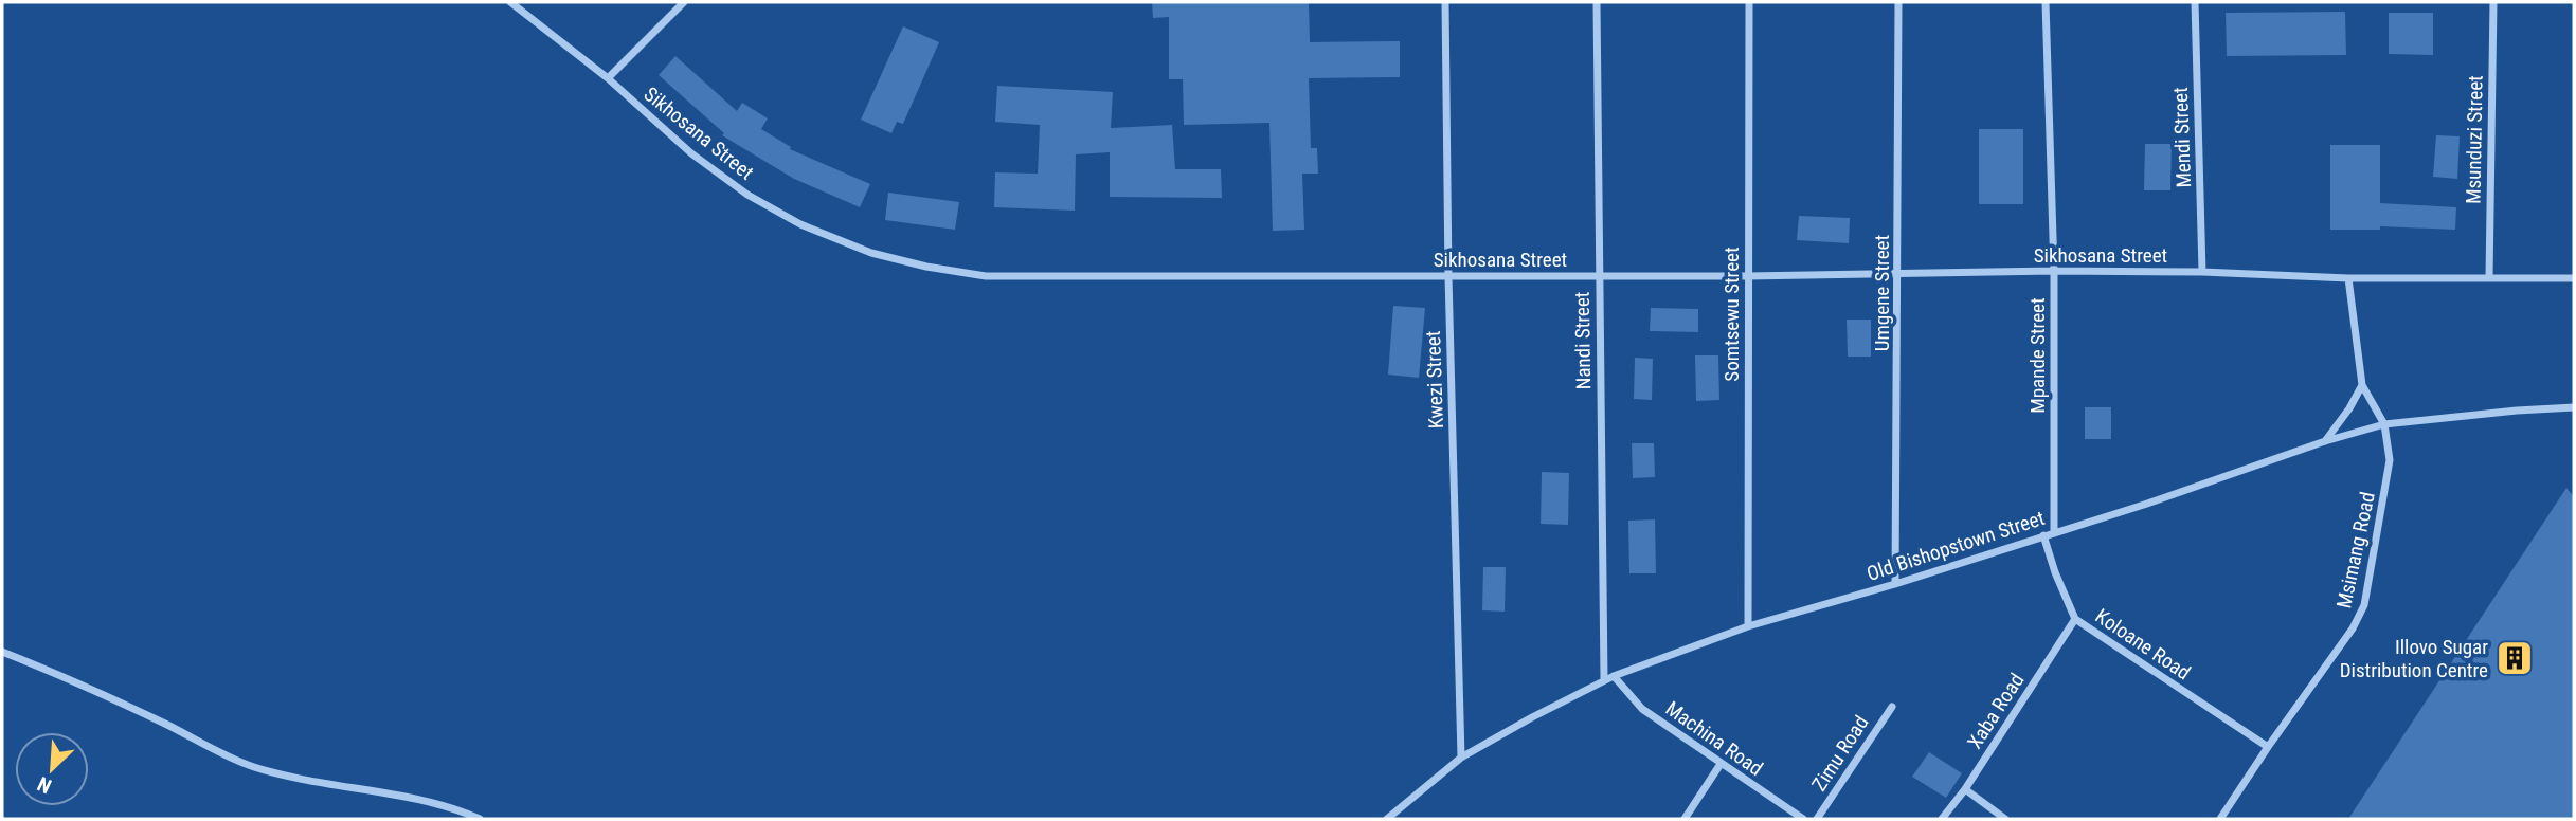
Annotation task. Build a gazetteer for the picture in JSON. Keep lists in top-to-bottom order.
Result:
{
  "streets": {
    "street": [
      "Sikhosana Street",
      "Mendi Street",
      "Msunduzi Street",
      "Umgene Street",
      "Somtsewu Street",
      "Nandi Street",
      "Mpande Street",
      "Kwezi Street",
      "Old Bishopstown Street",
      "Msimang Road",
      "Koloane Road",
      "Xaba Road",
      "Machina Road",
      "Zimu Road"
    ]
  },
  "crossings": [
    ["Sikhosana Street", "Mendi Street"],
    ["Sikhosana Street", "Msunduzi Street"],
    ["Sikhosana Street", "Umgene Street"],
    ["Sikhosana Street", "Somtsewu Street"],
    ["Sikhosana Street", "Nandi Street"],
    ["Sikhosana Street", "Mpande Street"],
    ["Sikhosana Street", "Kwezi Street"],
    ["Umgene Street", "Old Bishopstown Street"],
    ["Somtsewu Street", "Old Bishopstown Street"],
    ["Nandi Street", "Old Bishopstown Street"],
    ["Mpande Street", "Old Bishopstown Street"],
    ["Kwezi Street", "Old Bishopstown Street"],
    ["Old Bishopstown Street", "Msimang Road"],
    ["Old Bishopstown Street", "Koloane Road"],
    ["Old Bishopstown Street", "Machina Road"],
    ["Msimang Road", "Koloane Road"],
    ["Koloane Road", "Xaba Road"]
  ],
  "places": {
    "building": ["Illovo Sugar Distribution Centre"]
  },
  "north": "bottom left"
}
